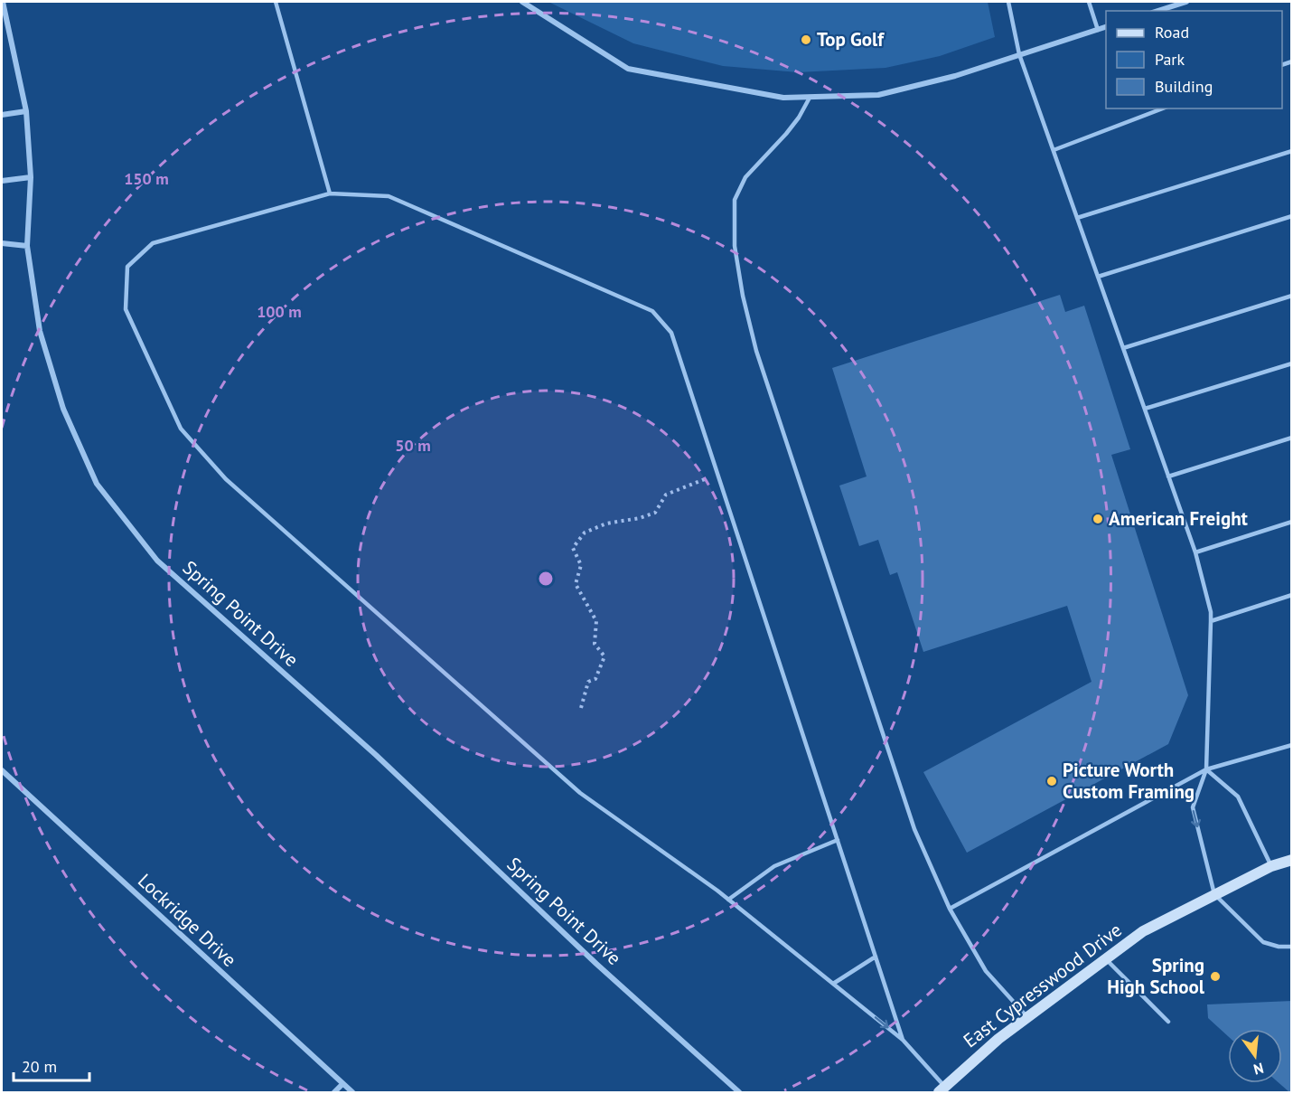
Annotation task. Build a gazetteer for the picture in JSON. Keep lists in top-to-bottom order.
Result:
{
  "streets": {
    "main road": ["East Cypresswood Drive"],
    "street": ["Spring Point Drive", "Lockridge Drive"]
  },
  "places": [
    "Top Golf",
    "American Freight",
    "Picture Worth Custom Framing",
    "Spring High School"
  ],
  "legend": ["Road", "Park", "Building"],
  "scale_bar": "20 m",
  "north": "bottom",
  "rings": ["150 m", "100 m", "50 m"]
}
